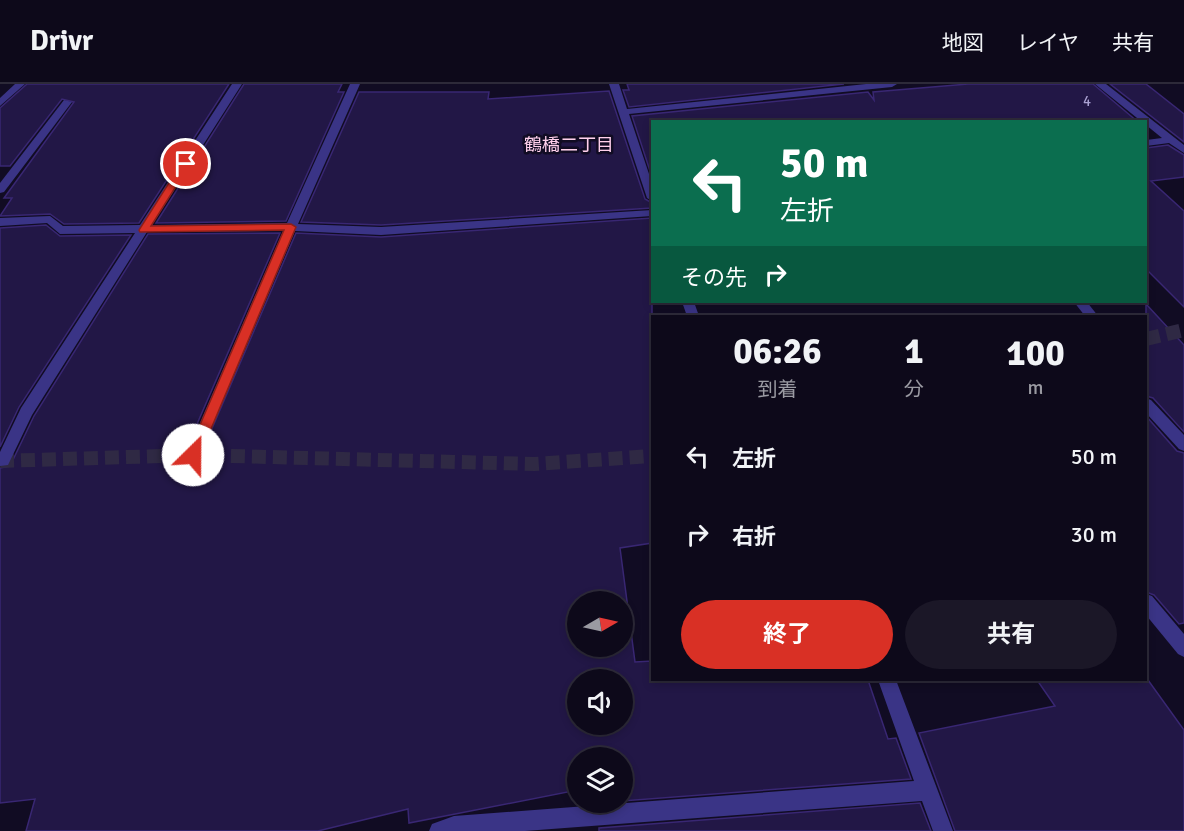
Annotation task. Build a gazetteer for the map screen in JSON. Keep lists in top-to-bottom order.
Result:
{
  "districts": ["鶴橋二丁目"],
  "house_numbers": ["4"],
  "north": "right",
  "page": {
    "header": "Drivr",
    "nav": ["地図", "レイヤ", "共有"],
    "turn": ["50 m", "左折"],
    "then": "その先",
    "eta": [
      "06:26",
      "到着",
      "1",
      "分",
      "100",
      "m"
    ],
    "list": [
      {
        "name": "左折",
        "value": "50 m"
      },
      {
        "name": "右折",
        "value": "30 m"
      }
    ],
    "buttons": ["終了", "共有"]
  }
}
